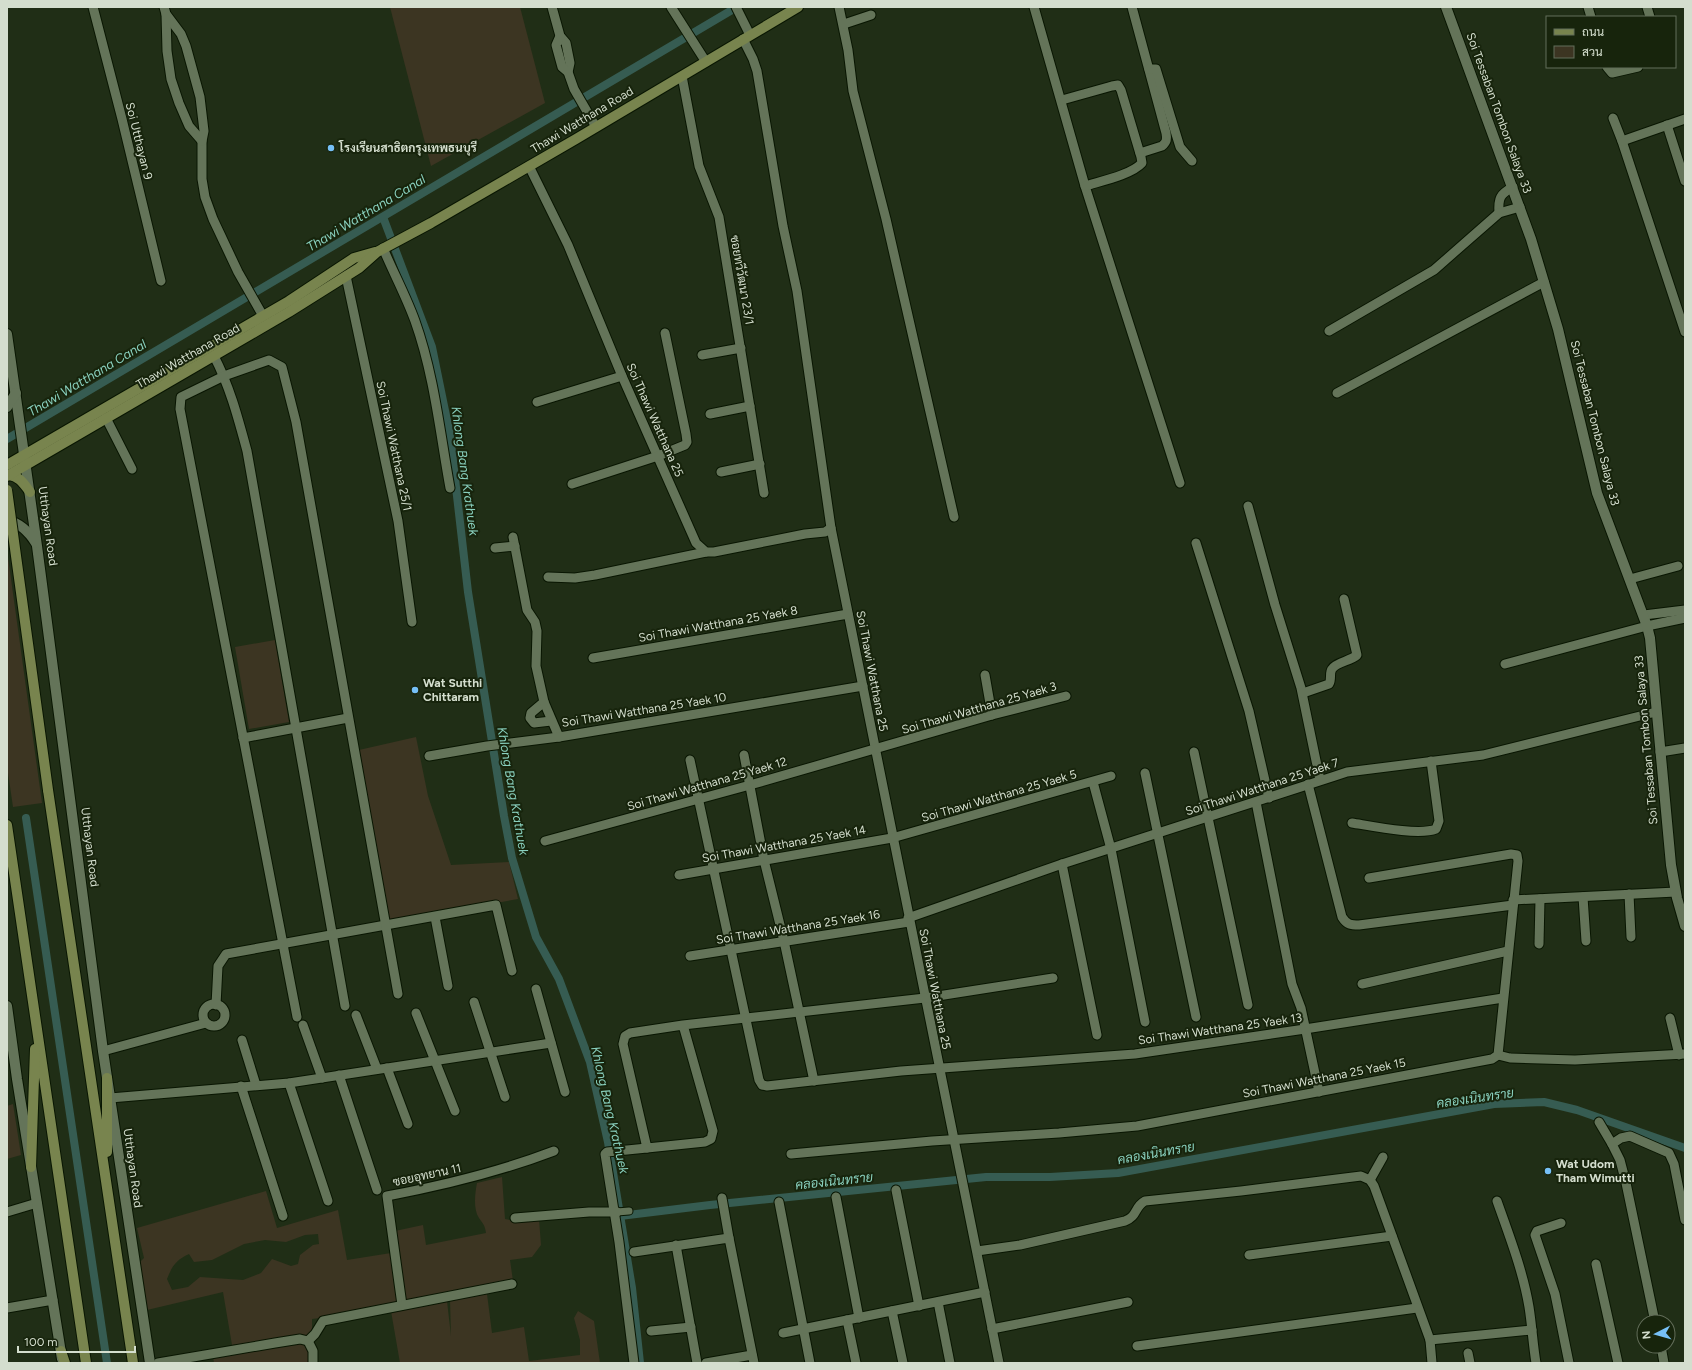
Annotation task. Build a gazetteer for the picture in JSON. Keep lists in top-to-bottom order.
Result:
{
  "streets": {
    "main road": ["Thawi Watthana Road"],
    "street": [
      "Soi Tessaban Tombon Salaya 33",
      "Soi Utthayan 9",
      "ซอยทวีวัฒนา 23/1",
      "Soi Thawi Watthana 25",
      "Soi Thawi Watthana 25/1",
      "Utthayan Road",
      "Soi Thawi Watthana 25 Yaek 8",
      "Soi Thawi Watthana 25 Yaek 3",
      "Soi Thawi Watthana 25 Yaek 10",
      "Soi Thawi Watthana 25 Yaek 12",
      "Soi Thawi Watthana 25 Yaek 7",
      "Soi Thawi Watthana 25 Yaek 5",
      "Soi Thawi Watthana 25 Yaek 14",
      "Soi Thawi Watthana 25 Yaek 16",
      "Soi Thawi Watthana 25 Yaek 13",
      "Soi Thawi Watthana 25 Yaek 15",
      "ซอยอุทยาน 11"
    ]
  },
  "crossings": [
    ["Soi Tessaban Tombon Salaya 33", "Soi Thawi Watthana 25 Yaek 7"],
    ["Thawi Watthana Road", "ซอยทวีวัฒนา 23/1"],
    ["Thawi Watthana Road", "Soi Thawi Watthana 25"],
    ["Thawi Watthana Road", "Soi Thawi Watthana 25/1"],
    ["Thawi Watthana Road", "Utthayan Road"],
    ["Soi Thawi Watthana 25", "Soi Thawi Watthana 25 Yaek 8"],
    ["Soi Thawi Watthana 25", "Soi Thawi Watthana 25 Yaek 3"],
    ["Soi Thawi Watthana 25", "Soi Thawi Watthana 25 Yaek 10"],
    ["Soi Thawi Watthana 25", "Soi Thawi Watthana 25 Yaek 12"],
    ["Soi Thawi Watthana 25", "Soi Thawi Watthana 25 Yaek 7"],
    ["Soi Thawi Watthana 25", "Soi Thawi Watthana 25 Yaek 5"],
    ["Soi Thawi Watthana 25", "Soi Thawi Watthana 25 Yaek 14"],
    ["Soi Thawi Watthana 25", "Soi Thawi Watthana 25 Yaek 16"],
    ["Soi Thawi Watthana 25", "Soi Thawi Watthana 25 Yaek 13"],
    ["Soi Thawi Watthana 25", "Soi Thawi Watthana 25 Yaek 15"],
    ["Soi Thawi Watthana 25 Yaek 3", "Soi Thawi Watthana 25 Yaek 12"],
    ["Soi Thawi Watthana 25 Yaek 7", "Soi Thawi Watthana 25 Yaek 16"],
    ["Soi Thawi Watthana 25 Yaek 5", "Soi Thawi Watthana 25 Yaek 14"]
  ],
  "water": ["Thawi Watthana Canal", "Khlong Bang Krathuek", "คลองเนินทราย"],
  "places": ["โรงเรียนสาธิตกรุงเทพธนบุรี", "Wat Sutthi Chittaram", "Wat Udom Tham Wimutti"],
  "legend": ["ถนน", "สวน"],
  "scale_bar": "100 m",
  "north": "left"
}
